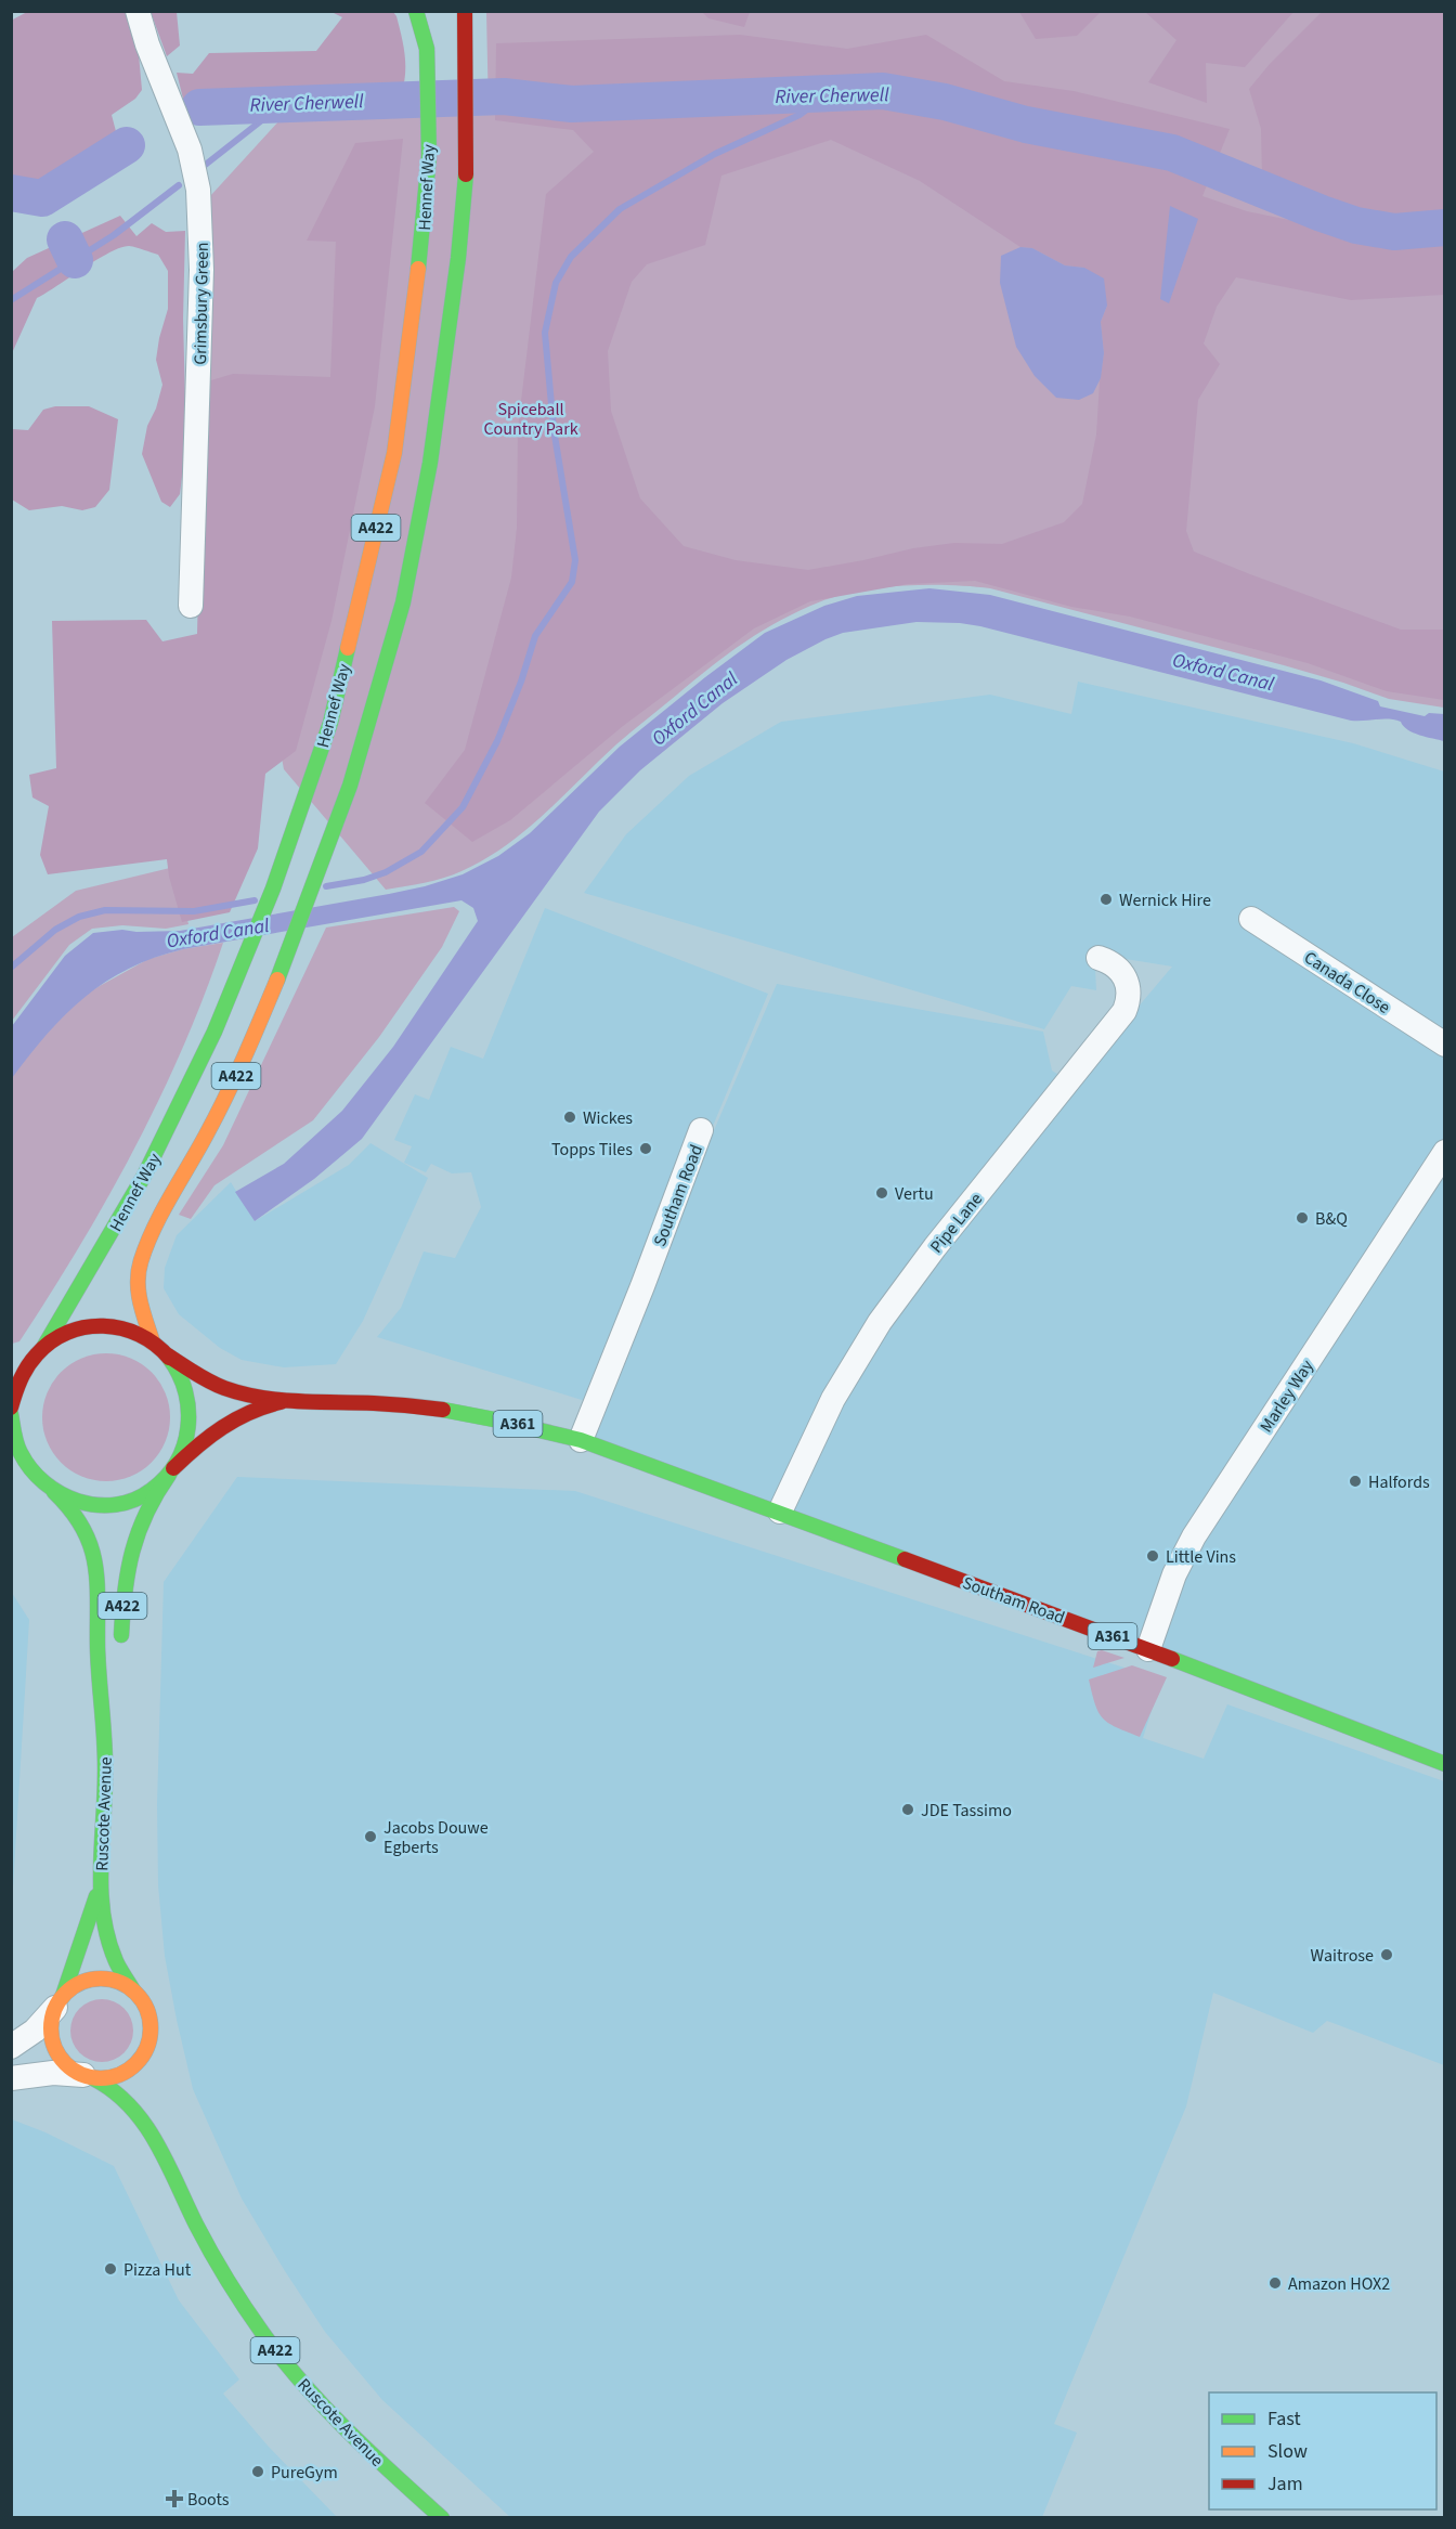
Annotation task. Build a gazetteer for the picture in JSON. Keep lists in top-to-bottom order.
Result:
{
  "streets": {
    "main road": [
      "Hennef Way",
      "A422",
      "Southam Road",
      "A361",
      "Ruscote Avenue"
    ],
    "street": [
      "Grimsbury Green",
      "Canada Close",
      "Pipe Lane",
      "Marley Way"
    ]
  },
  "crossings": [
    ["Hennef Way", "Southam Road"],
    ["A422", "Southam Road"],
    ["Southam Road", "Pipe Lane"],
    ["Southam Road", "Marley Way"]
  ],
  "water": ["River Cherwell", "Oxford Canal"],
  "parks": ["Spiceball Country Park"],
  "places": {
    "other": [
      "Wernick Hire",
      "Wickes",
      "Topps Tiles",
      "Vertu",
      "B&Q",
      "Halfords",
      "Little Vins",
      "JDE Tassimo",
      "Jacobs Douwe Egberts",
      "Waitrose",
      "Pizza Hut",
      "Amazon HOX2",
      "PureGym"
    ],
    "health": ["Boots"]
  },
  "legend": ["Fast", "Slow", "Jam"]
}
